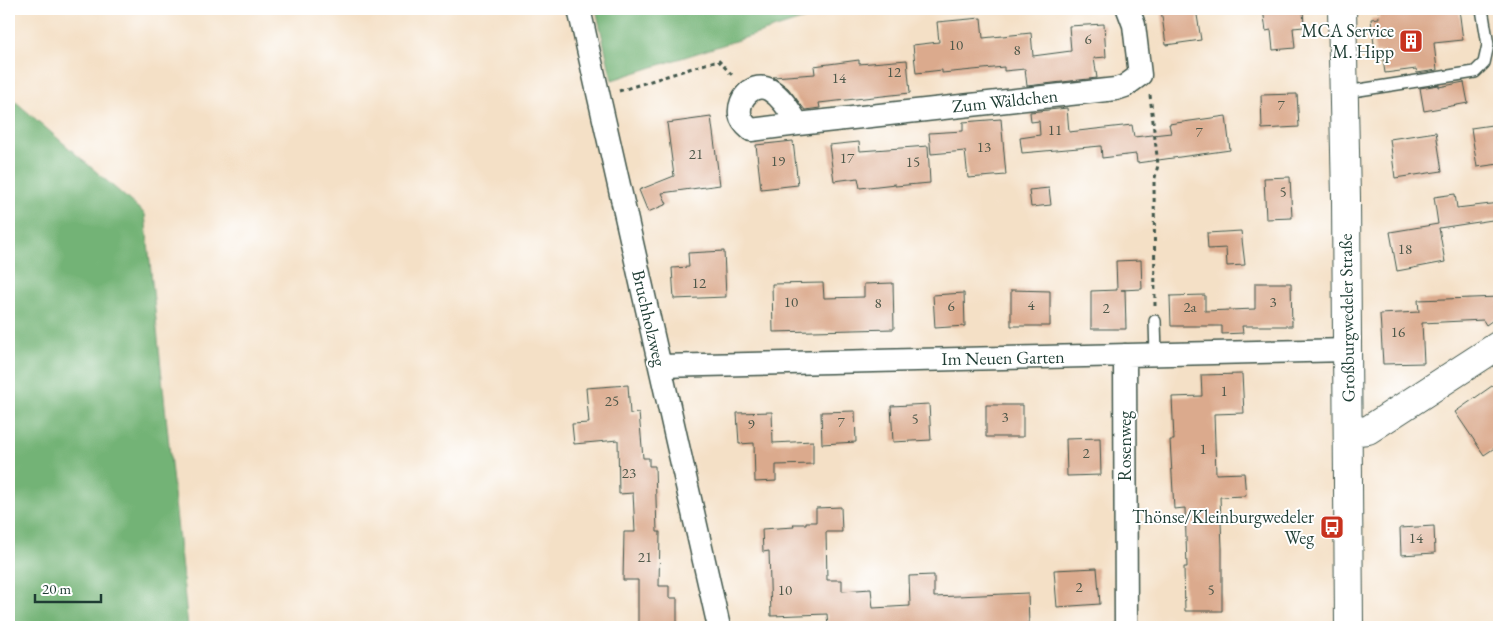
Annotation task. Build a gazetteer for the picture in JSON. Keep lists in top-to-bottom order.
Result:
{
  "streets": {
    "street": [
      "Zum Wäldchen",
      "Bruchholzweg",
      "Großburgwedeler Straße",
      "Im Neuen Garten",
      "Rosenweg"
    ]
  },
  "crossings": [
    ["Bruchholzweg", "Im Neuen Garten"],
    ["Großburgwedeler Straße", "Im Neuen Garten"],
    ["Im Neuen Garten", "Rosenweg"]
  ],
  "places": {
    "building": ["MCA Service M. Hipp"],
    "bus stop": ["Thönse/Kleinburgwedeler Weg"]
  },
  "house_numbers": [
    "6",
    "10",
    "8",
    "12",
    "14",
    "7",
    "11",
    "7",
    "13",
    "21",
    "17",
    "19",
    "15",
    "5",
    "18",
    "12",
    "10",
    "3",
    "8",
    "4",
    "6",
    "2a",
    "2",
    "16",
    "1",
    "25",
    "3",
    "5",
    "7",
    "9",
    "1",
    "2",
    "23",
    "14",
    "21",
    "2",
    "10",
    "5"
  ],
  "scale_bar": "20 m"
}
